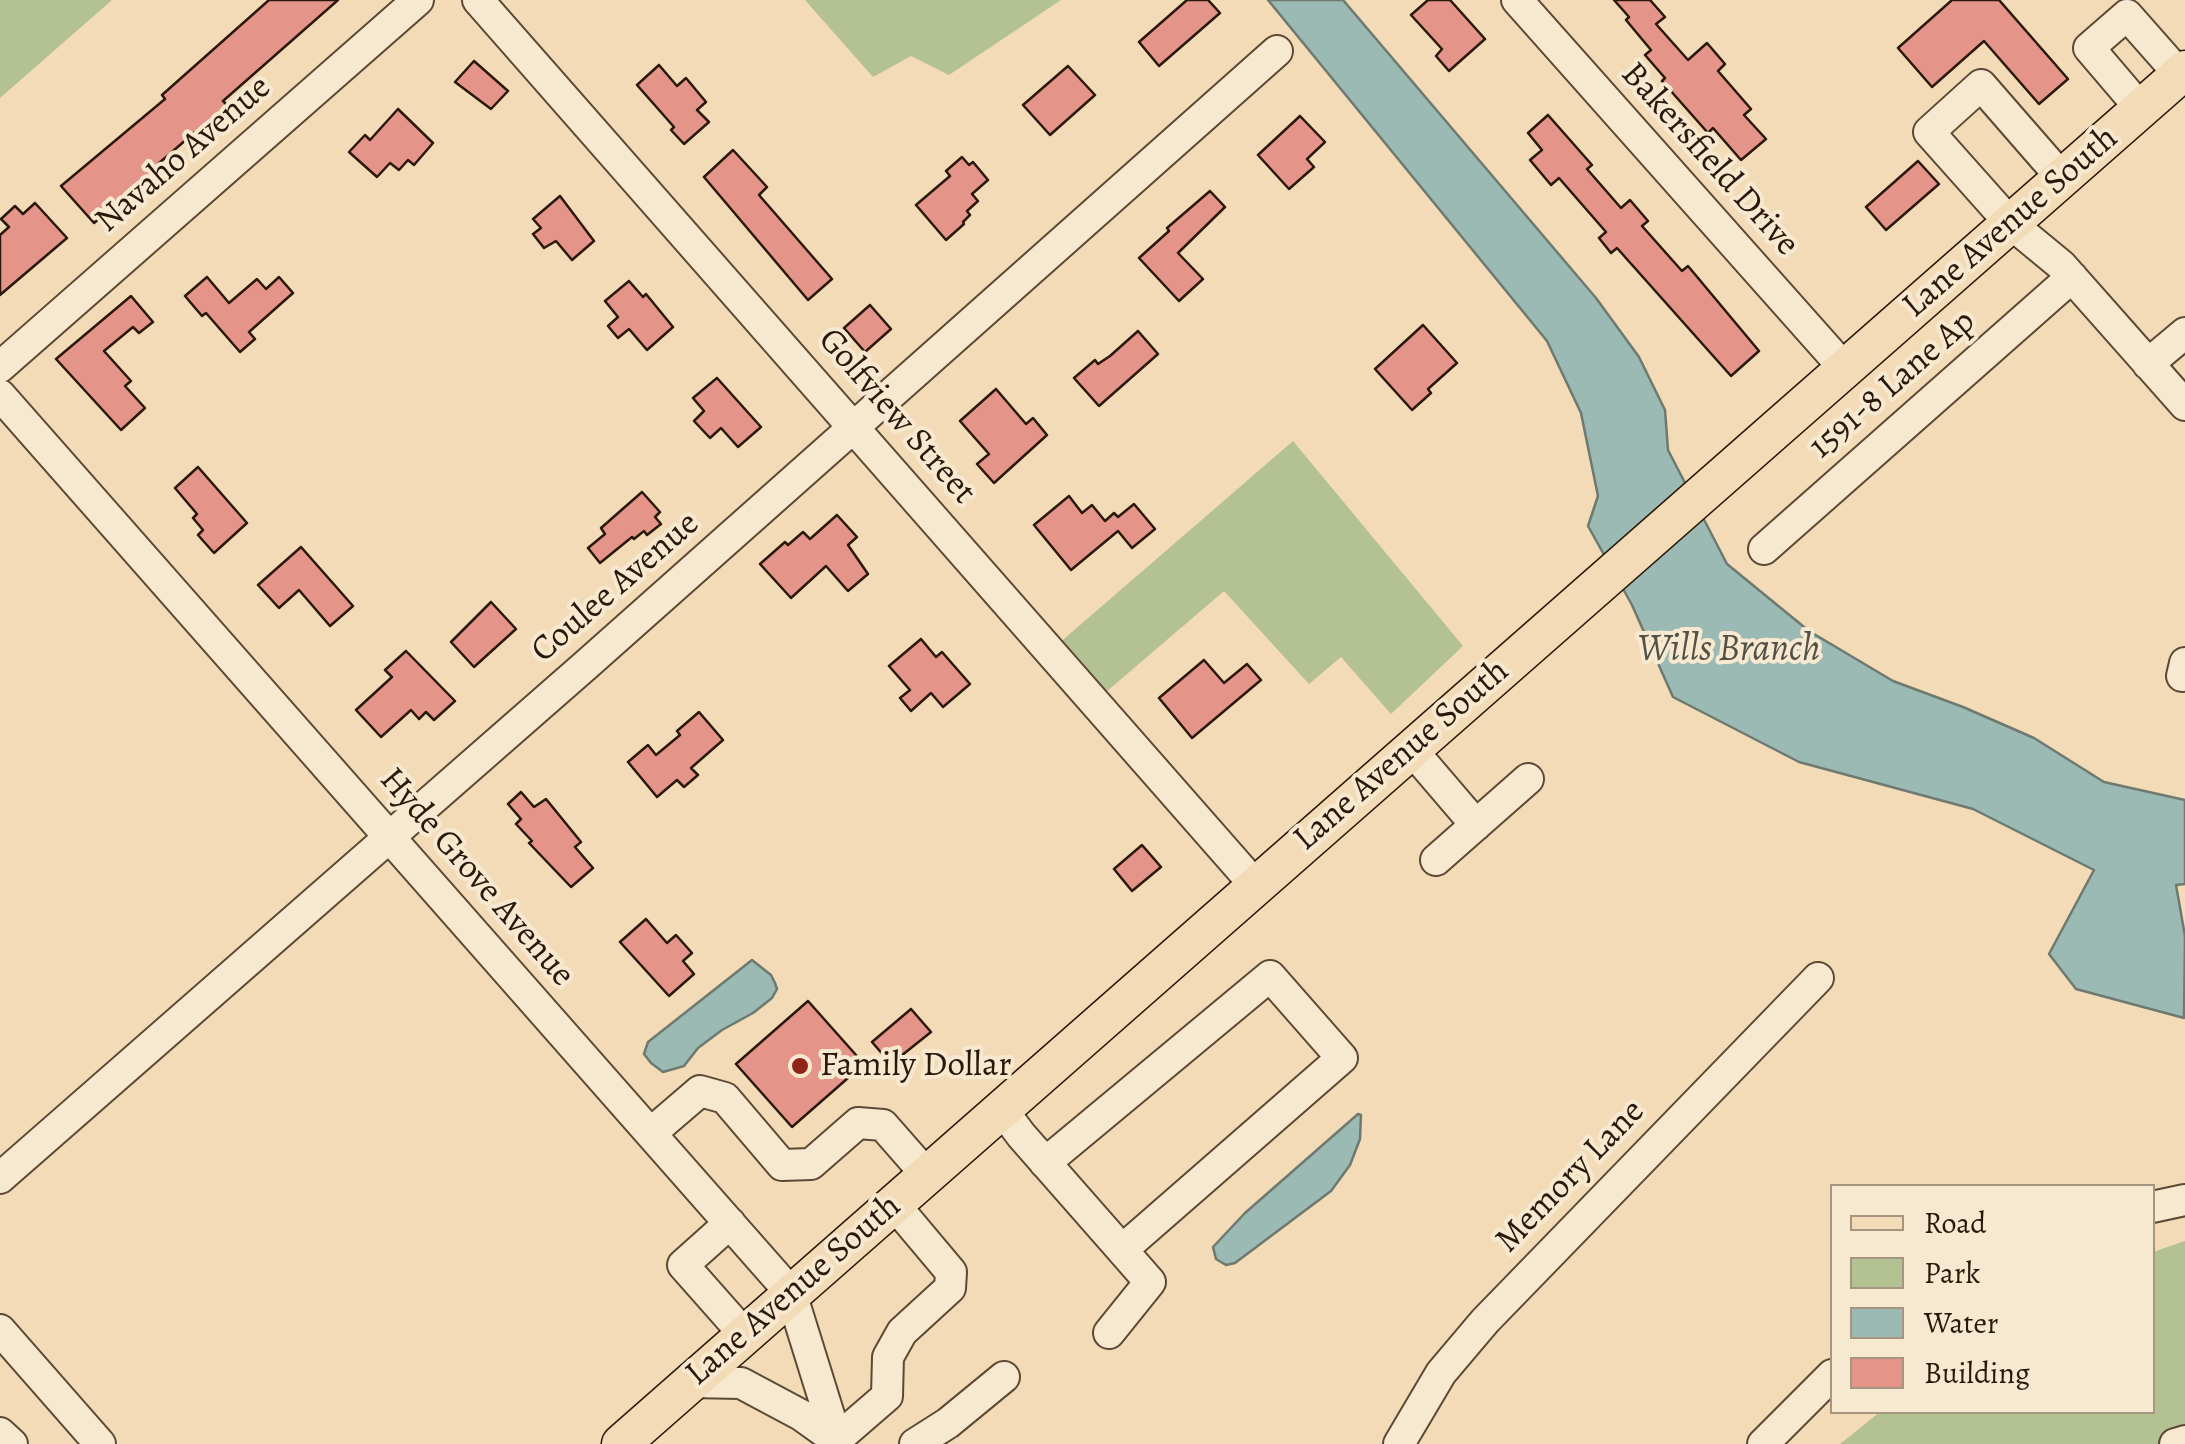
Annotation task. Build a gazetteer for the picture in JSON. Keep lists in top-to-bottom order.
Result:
{
  "streets": {
    "main road": ["Lane Avenue South"],
    "street": [
      "Navaho Avenue",
      "Bakersfield Drive",
      "1591-8 Lane Ap",
      "Golfview Street",
      "Coulee Avenue",
      "Hyde Grove Avenue",
      "Memory Lane"
    ]
  },
  "crossings": [
    ["Bakersfield Drive", "Lane Avenue South"],
    ["Lane Avenue South", "Golfview Street"],
    ["Lane Avenue South", "Hyde Grove Avenue"],
    ["Golfview Street", "Coulee Avenue"],
    ["Coulee Avenue", "Hyde Grove Avenue"]
  ],
  "water": ["Wills Branch"],
  "places": ["Family Dollar"],
  "legend": [
    "Road",
    "Park",
    "Water",
    "Building"
  ]
}
